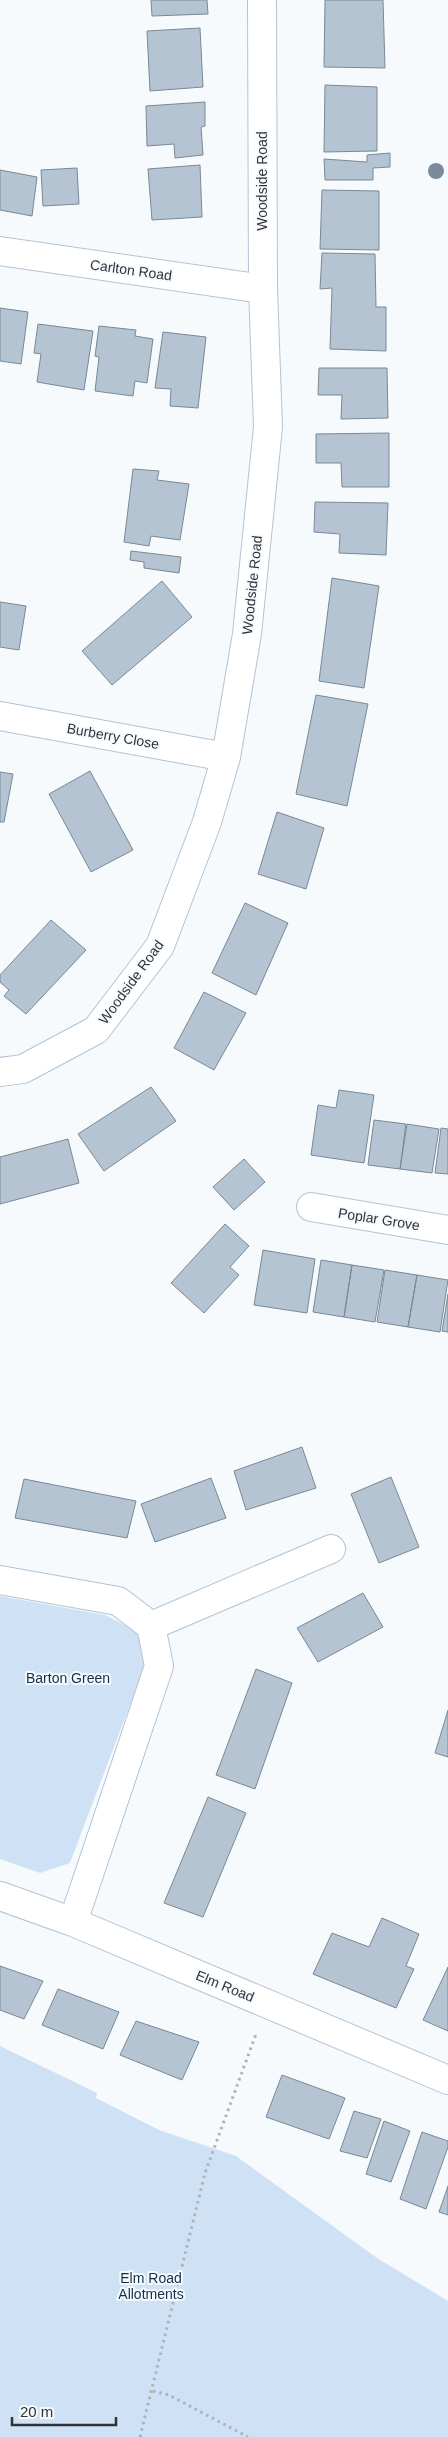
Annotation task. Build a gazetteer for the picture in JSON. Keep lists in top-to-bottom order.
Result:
{
  "streets": {
    "street": [
      "Woodside Road",
      "Carlton Road",
      "Burberry Close",
      "Poplar Grove",
      "Elm Road"
    ]
  },
  "crossings": [
    ["Woodside Road", "Carlton Road"],
    ["Woodside Road", "Burberry Close"]
  ],
  "parks": ["Barton Green", "Elm Road Allotments"],
  "scale_bar": "20 m"
}
